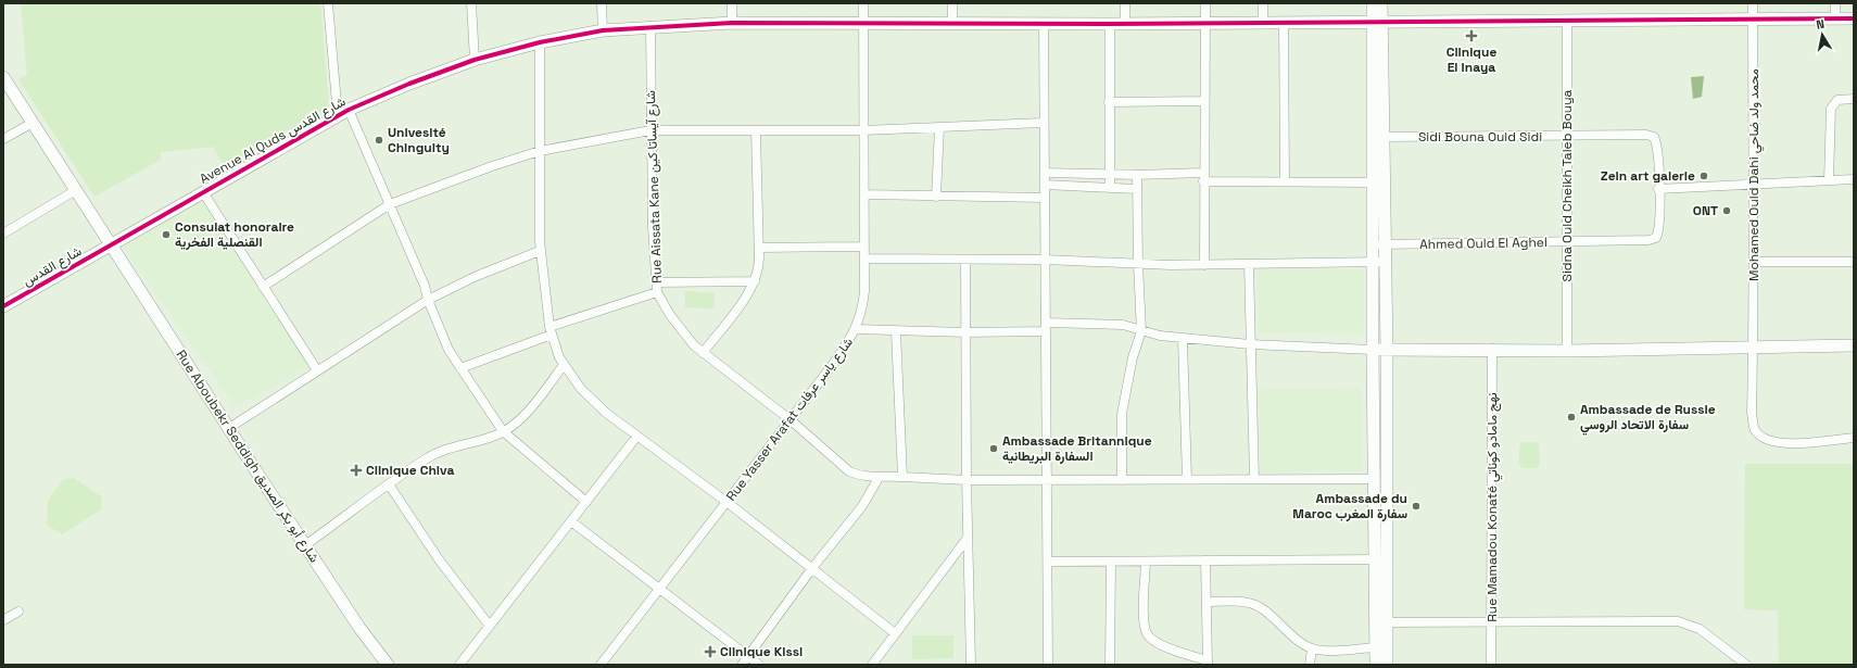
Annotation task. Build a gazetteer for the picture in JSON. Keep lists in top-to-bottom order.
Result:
{
  "streets": {
    "street": [
      "Sidi Bouna Ould Sidi",
      "Avenue Al Quds شارع القدس",
      "Mohamed Ould Dahi محمد ولد ضاحي",
      "Sidna Ould Cheikh Taleb Bouya",
      "Rue Aissata Kane شارع آيساتا كين",
      "Ahmed Ould El Aghel",
      "شارع القدس",
      "Rue Yasser Arafat شارع ياسر عرفات",
      "Rue Aboubekr Seddigh شارع أبو بكر الصديق",
      "Rue Mamadou Konaté نهج مامادو كوناتي"
    ]
  },
  "crossings": [
    ["Sidi Bouna Ould Sidi", "Sidna Ould Cheikh Taleb Bouya"],
    ["Sidi Bouna Ould Sidi", "Ahmed Ould El Aghel"],
    ["Avenue Al Quds شارع القدس", "Mohamed Ould Dahi محمد ولد ضاحي"],
    ["Avenue Al Quds شارع القدس", "Sidna Ould Cheikh Taleb Bouya"],
    ["Avenue Al Quds شارع القدس", "Rue Aissata Kane شارع آيساتا كين"],
    ["Avenue Al Quds شارع القدس", "شارع القدس"],
    ["Avenue Al Quds شارع القدس", "Rue Yasser Arafat شارع ياسر عرفات"],
    ["Avenue Al Quds شارع القدس", "Rue Aboubekr Seddigh شارع أبو بكر الصديق"],
    ["Sidna Ould Cheikh Taleb Bouya", "Ahmed Ould El Aghel"],
    ["Rue Aissata Kane شارع آيساتا كين", "Rue Yasser Arafat شارع ياسر عرفات"],
    ["شارع القدس", "Rue Aboubekr Seddigh شارع أبو بكر الصديق"]
  ],
  "places": {
    "health": ["Clinique El Inaya", "Clinique Chiva", "Clinique Kissi"],
    "other": [
      "Univesité Chinguity",
      "Zein art galerie",
      "ONT",
      "Consulat honoraire القنصلية الفخرية",
      "Ambassade de Russie سفارة الاتحاد الروسي",
      "Ambassade Britannique السفارة البريطانية",
      "Ambassade du Maroc سفارة المغرب"
    ]
  },
  "north": "top"
}
